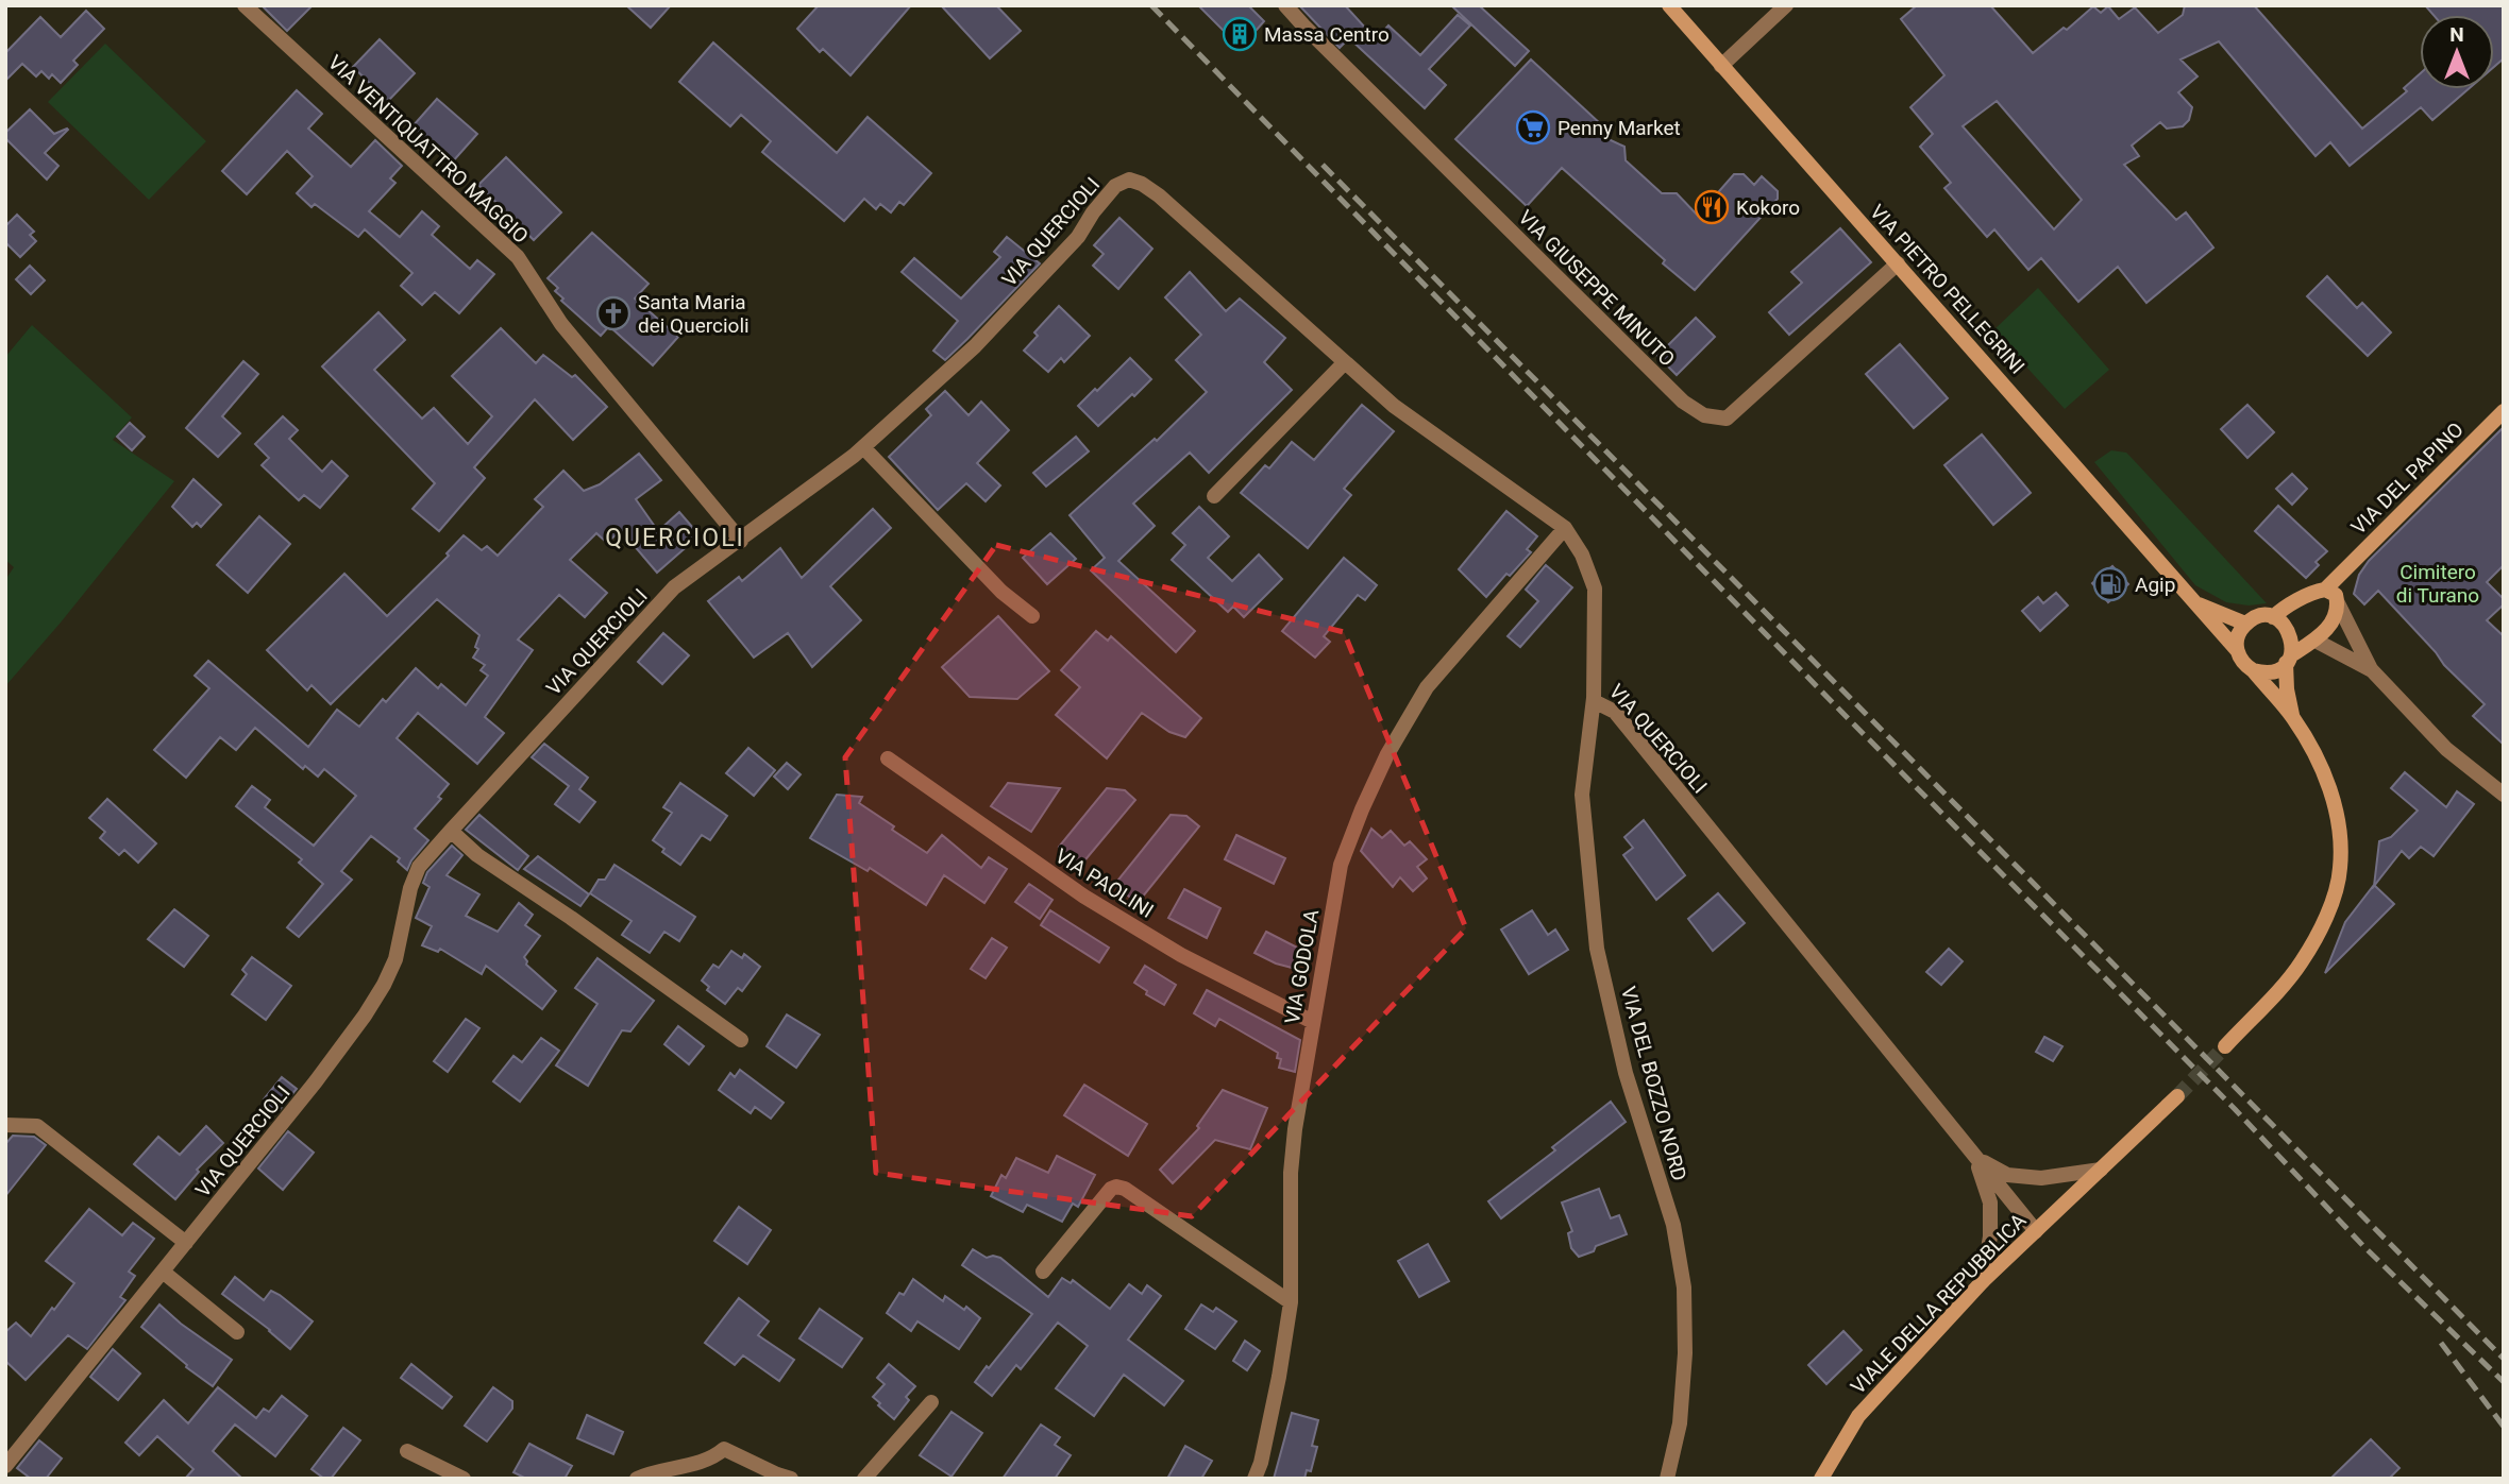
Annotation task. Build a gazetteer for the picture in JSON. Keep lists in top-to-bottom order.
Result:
{
  "streets": {
    "main road": ["VIA PIETRO PELLEGRINI", "VIA DEL PAPINO", "VIALE DELLA REPUBBLICA"],
    "street": [
      "VIA VENTIQUATTRO MAGGIO",
      "VIA QUERCIOLI",
      "VIA GIUSEPPE MINUTO",
      "VIA PAOLINI",
      "VIA GODOLA",
      "VIA DEL BOZZO NORD"
    ]
  },
  "crossings": [
    ["VIA VENTIQUATTRO MAGGIO", "VIA QUERCIOLI"],
    ["VIA QUERCIOLI", "VIA GODOLA"],
    ["VIA QUERCIOLI", "VIA DEL BOZZO NORD"],
    ["VIA QUERCIOLI", "VIALE DELLA REPUBBLICA"],
    ["VIA GIUSEPPE MINUTO", "VIA PIETRO PELLEGRINI"],
    ["VIA PAOLINI", "VIA GODOLA"]
  ],
  "districts": ["QUERCIOLI"],
  "parks": ["Cimitero di Turano"],
  "places": {
    "building": ["Massa Centro"],
    "supermarket": ["Penny Market"],
    "restaurant": ["Kokoro"],
    "church": ["Santa Maria dei Quercioli"],
    "fuel station": ["Agip"]
  },
  "north": "top"
}
